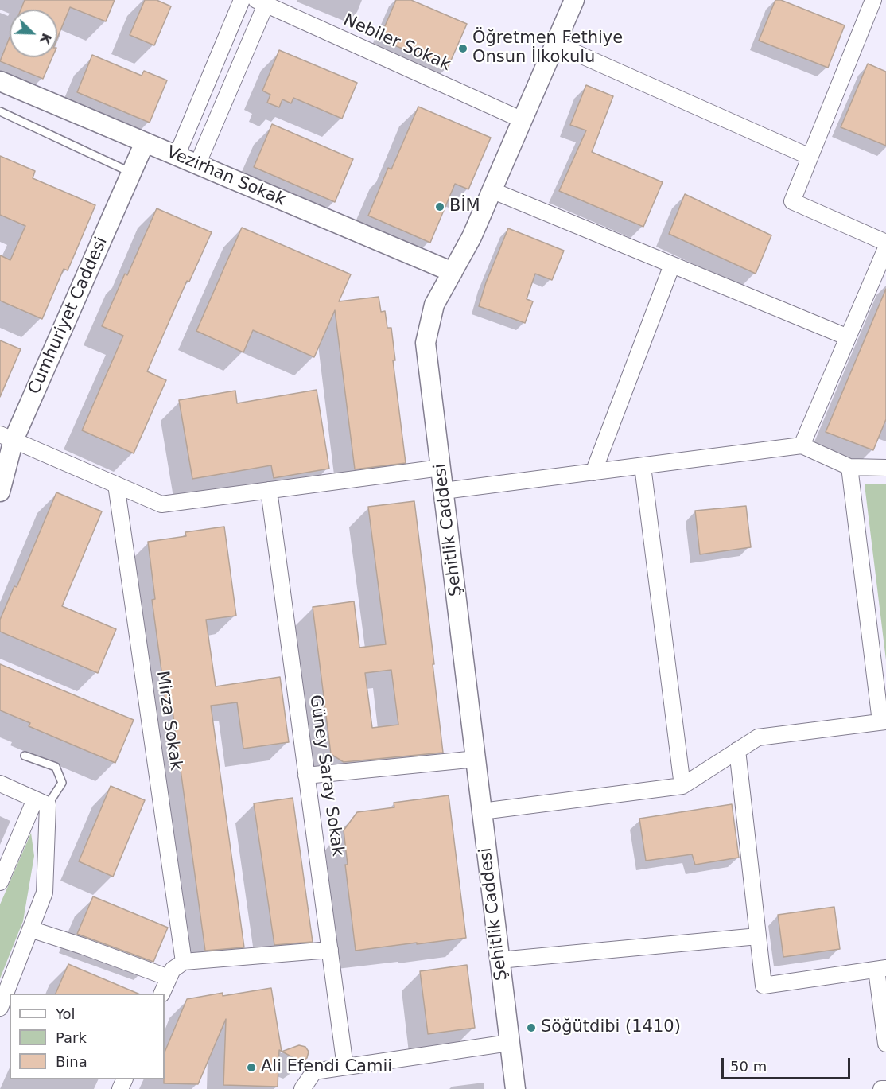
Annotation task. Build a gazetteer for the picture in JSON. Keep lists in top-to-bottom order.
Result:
{
  "streets": {
    "street": [
      "Nebiler Sokak",
      "Vezirhan Sokak",
      "Cumhuriyet Caddesi",
      "Şehitlik Caddesi",
      "Mirza Sokak",
      "Güney Saray Sokak"
    ]
  },
  "crossings": [
    ["Nebiler Sokak", "Şehitlik Caddesi"],
    ["Vezirhan Sokak", "Cumhuriyet Caddesi"],
    ["Vezirhan Sokak", "Şehitlik Caddesi"]
  ],
  "places": [
    "Öğretmen Fethiye Onsun İlkokulu",
    "BİM",
    "Söğütdibi (1410)",
    "Ali Efendi Camii"
  ],
  "legend": ["Yol", "Park", "Bina"],
  "scale_bar": "50 m",
  "north": "bottom right"
}
